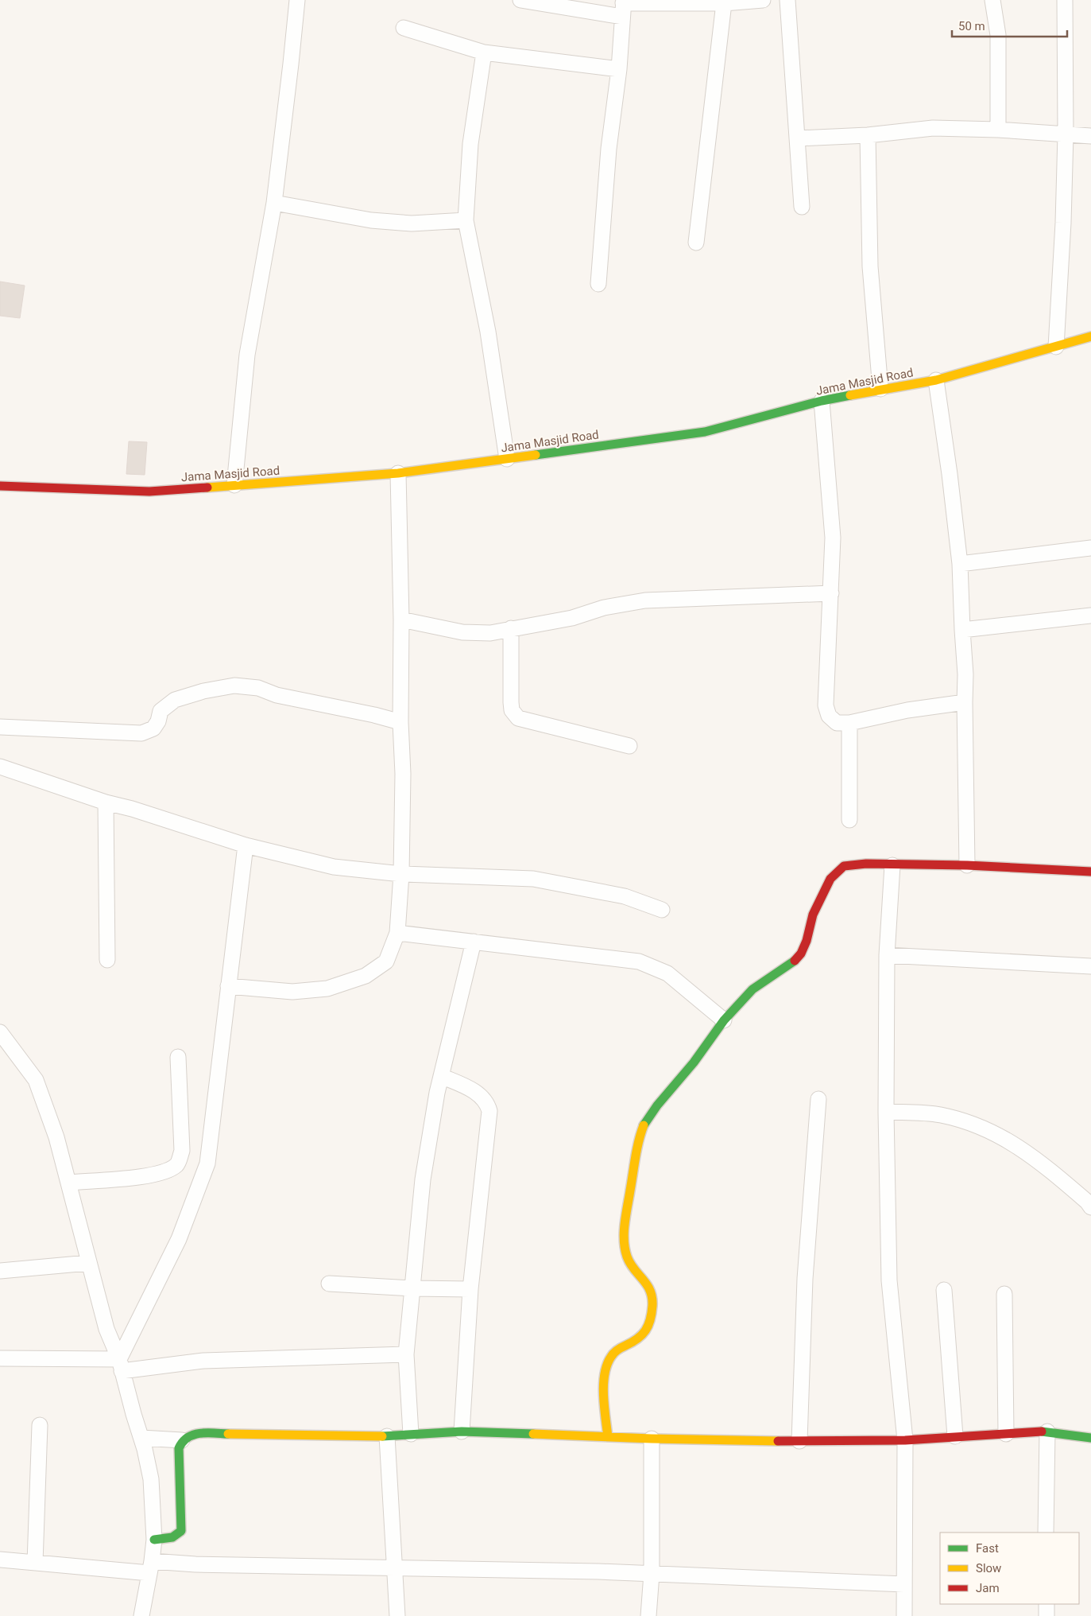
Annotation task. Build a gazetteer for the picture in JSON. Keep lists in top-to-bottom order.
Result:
{
  "streets": {
    "street": ["Jama Masjid Road"]
  },
  "legend": ["Fast", "Slow", "Jam"],
  "scale_bar": "50 m"
}
